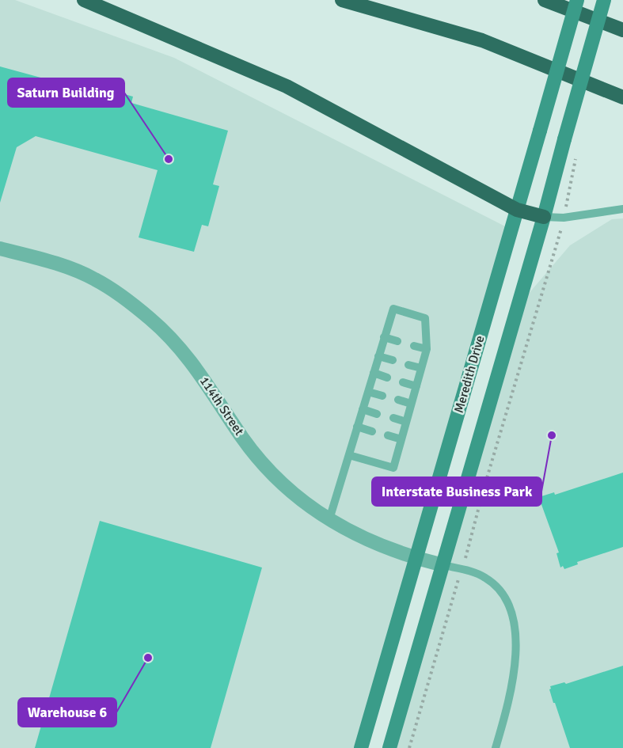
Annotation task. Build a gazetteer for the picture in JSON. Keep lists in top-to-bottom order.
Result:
{
  "streets": {
    "main road": ["Meredith Drive"],
    "street": ["114th Street"]
  },
  "crossings": [
    ["Meredith Drive", "114th Street"]
  ],
  "places": ["Saturn Building", "Interstate Business Park", "Warehouse 6"]
}
